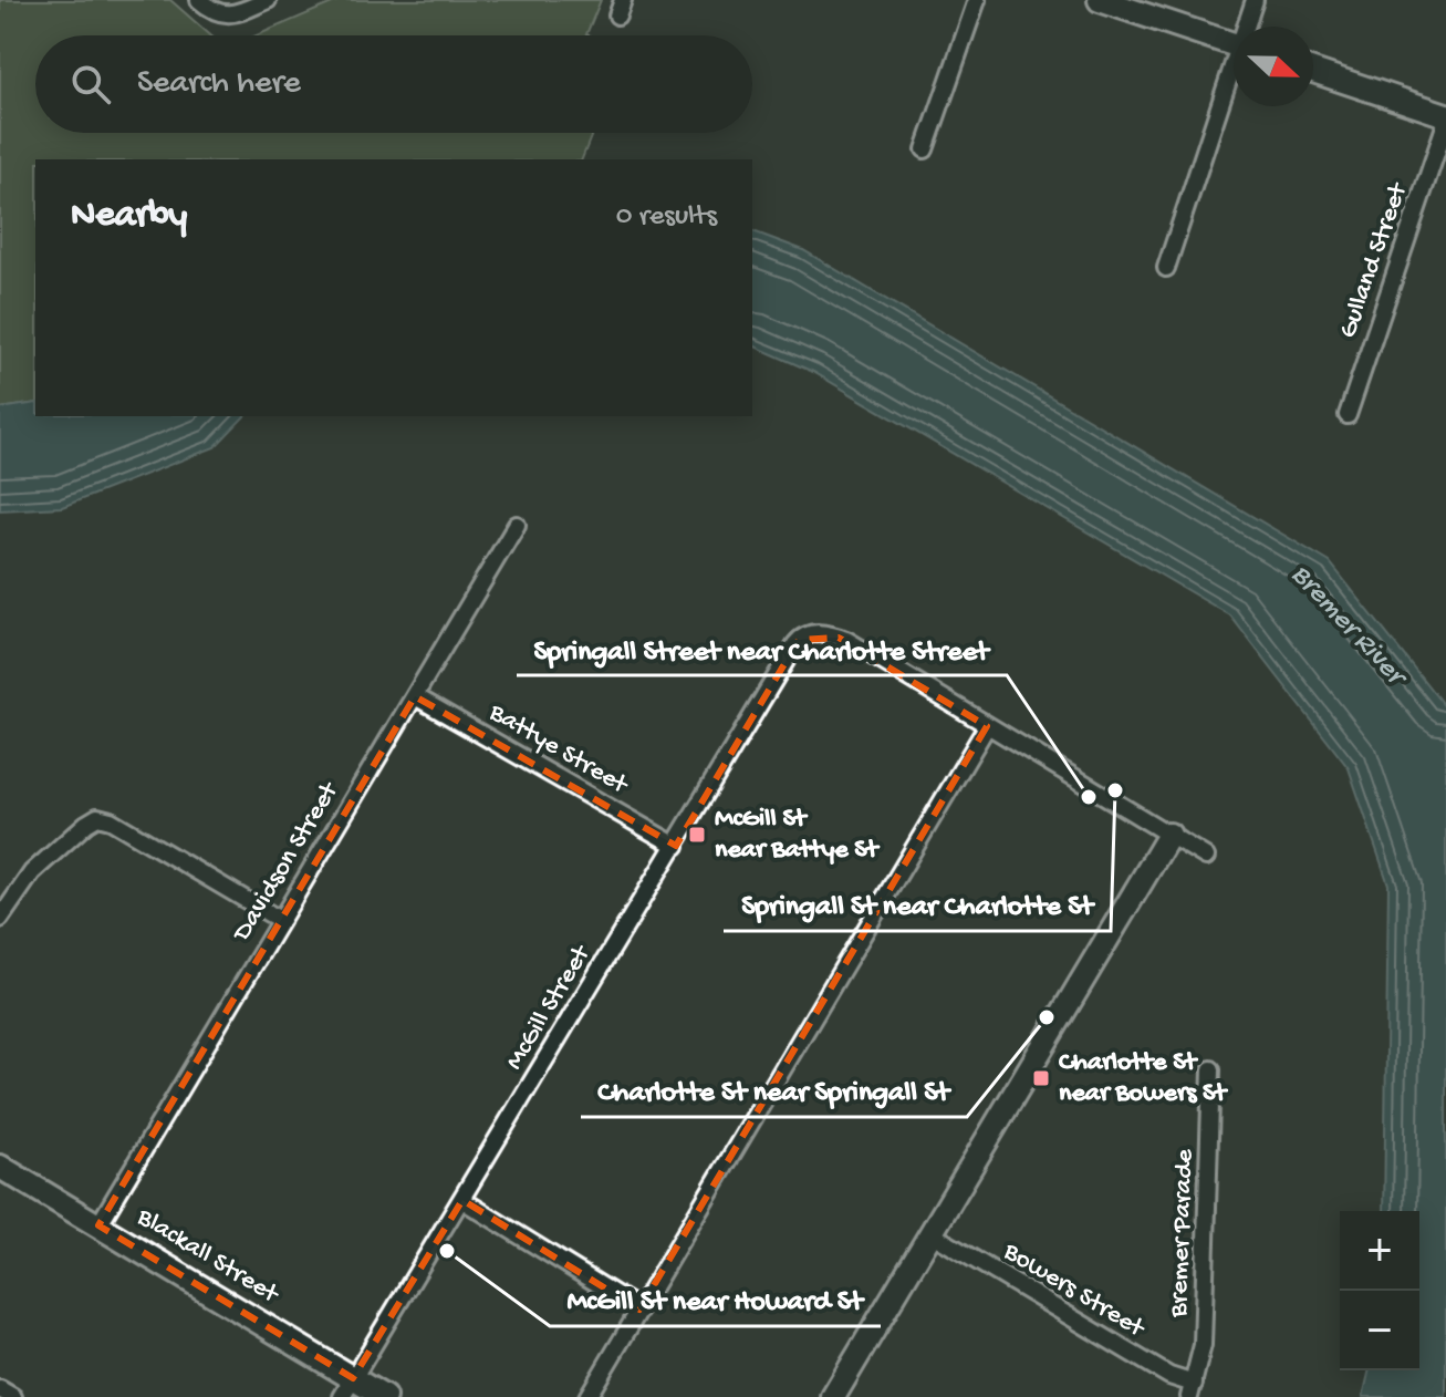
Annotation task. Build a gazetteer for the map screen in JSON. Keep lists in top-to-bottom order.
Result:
{
  "streets": {
    "street": [
      "Gulland Street",
      "Battye Street",
      "Davidson Street",
      "McGill Street",
      "Bremer Parade",
      "Blackall Street",
      "Bowers Street"
    ]
  },
  "crossings": [
    ["Battye Street", "Davidson Street"],
    ["Battye Street", "McGill Street"],
    ["Davidson Street", "Blackall Street"],
    ["McGill Street", "Blackall Street"],
    ["Bremer Parade", "Bowers Street"]
  ],
  "water": ["Bremer River"],
  "places": {
    "other": [
      "Springall St near Charlotte St",
      "Springall Street near Charlotte Street",
      "Charlotte St near Springall St",
      "McGill St near Howard St"
    ],
    "transit": ["McGill St near Battye St", "Charlotte St near Bowers St"]
  },
  "north": "right",
  "page": {
    "search": "Search here",
    "heading": ["Nearby", "0 results"],
    "map_buttons": ["+", "−"]
  }
}
